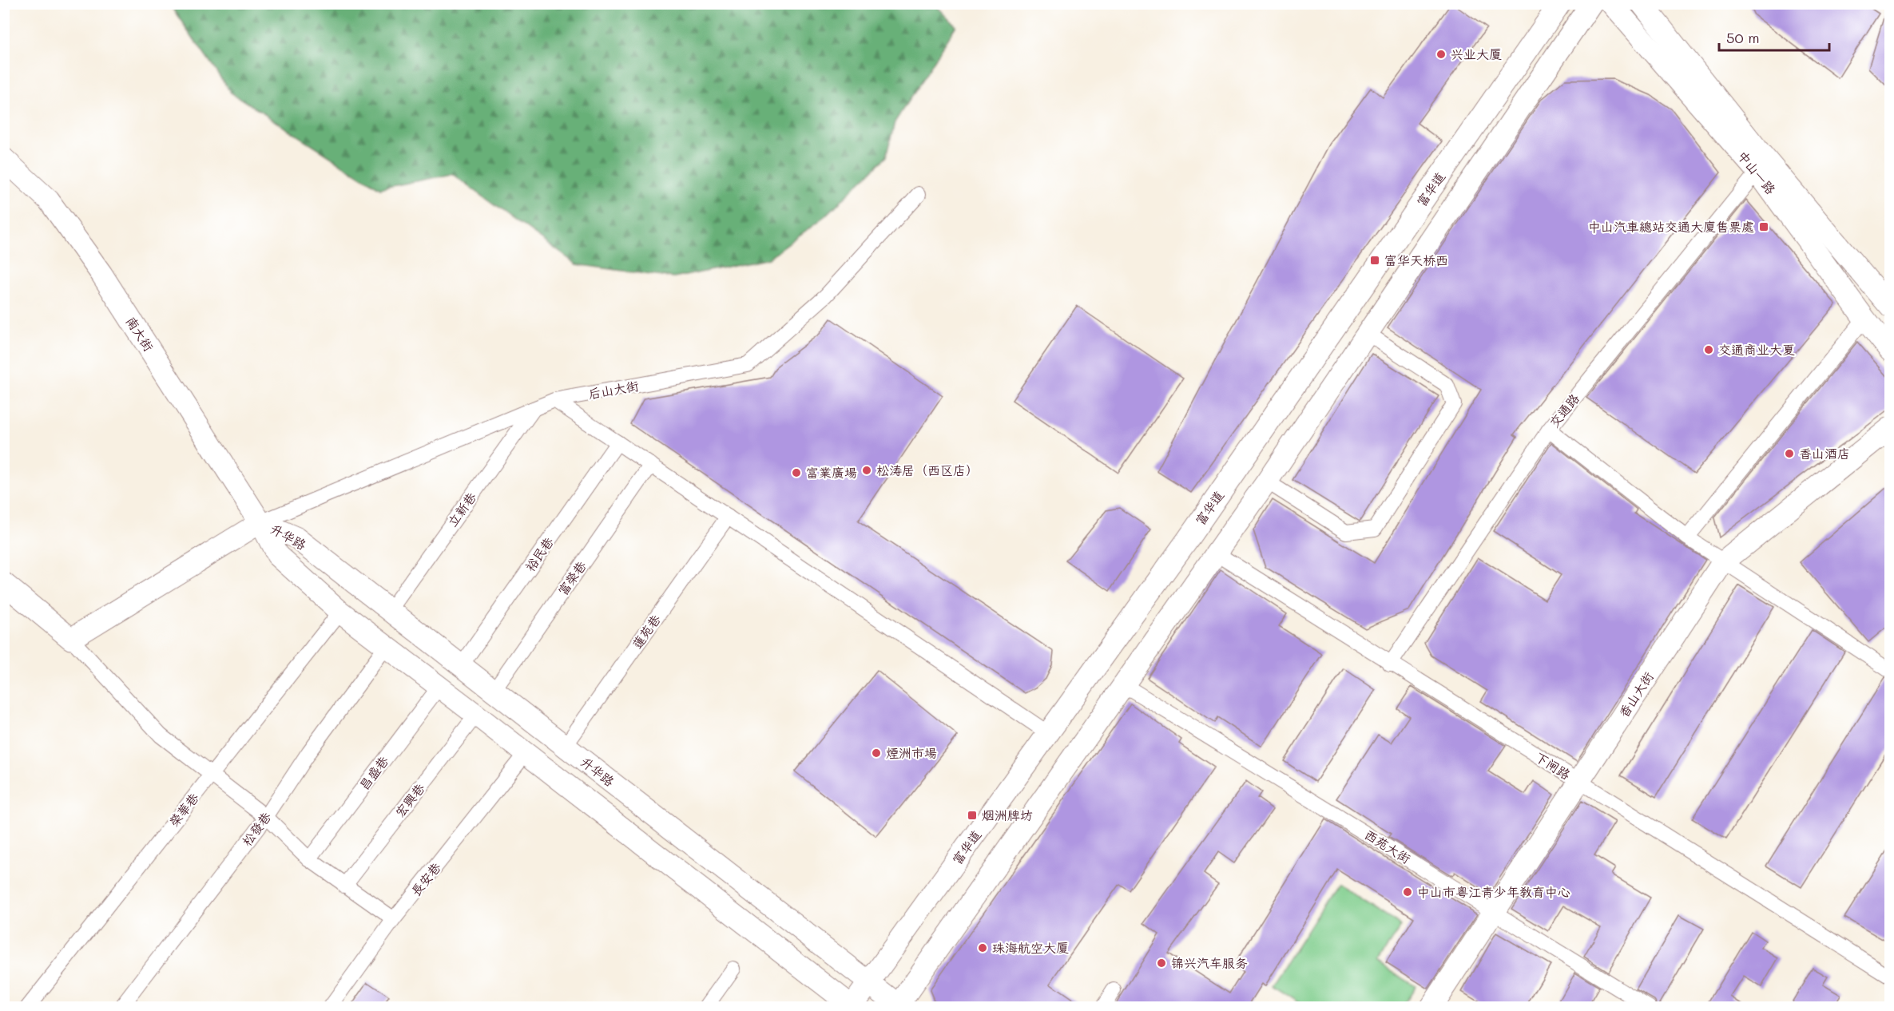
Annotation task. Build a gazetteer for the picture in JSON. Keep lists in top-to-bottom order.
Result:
{
  "streets": {
    "main road": [
      "中山一路",
      "富华道",
      "南大街",
      "升华路",
      "香山大街"
    ],
    "street": [
      "后山大街",
      "交通路",
      "立新巷",
      "裕民巷",
      "富榮巷",
      "蓮苑巷",
      "下闸路",
      "昌盛巷",
      "宏興巷",
      "榮華巷",
      "松發巷",
      "西苑大街",
      "長安巷"
    ]
  },
  "crossings": [
    ["中山一路", "交通路"],
    ["富华道", "升华路"],
    ["南大街", "后山大街"],
    ["南大街", "升华路"],
    ["后山大街", "立新巷"],
    ["后山大街", "升华路"],
    ["交通路", "下闸路"],
    ["立新巷", "升华路"],
    ["升华路", "裕民巷"],
    ["升华路", "富榮巷"],
    ["升华路", "蓮苑巷"],
    ["升华路", "昌盛巷"],
    ["升华路", "宏興巷"],
    ["升华路", "榮華巷"],
    ["升华路", "松發巷"],
    ["升华路", "長安巷"],
    ["香山大街", "下闸路"],
    ["香山大街", "西苑大街"]
  ],
  "places": {
    "other": [
      "兴业大厦",
      "交通商业大夏",
      "香山酒店",
      "松涛居（西区店）",
      "富業廣場",
      "煙洲市場",
      "中山市粤江青少年教育中心",
      "珠海航空大厦",
      "锦兴汽车服务"
    ],
    "transit": ["中山汽車總站交通大廈售票處", "富华天桥西", "烟洲牌坊"]
  },
  "scale_bar": "50 m"
}
